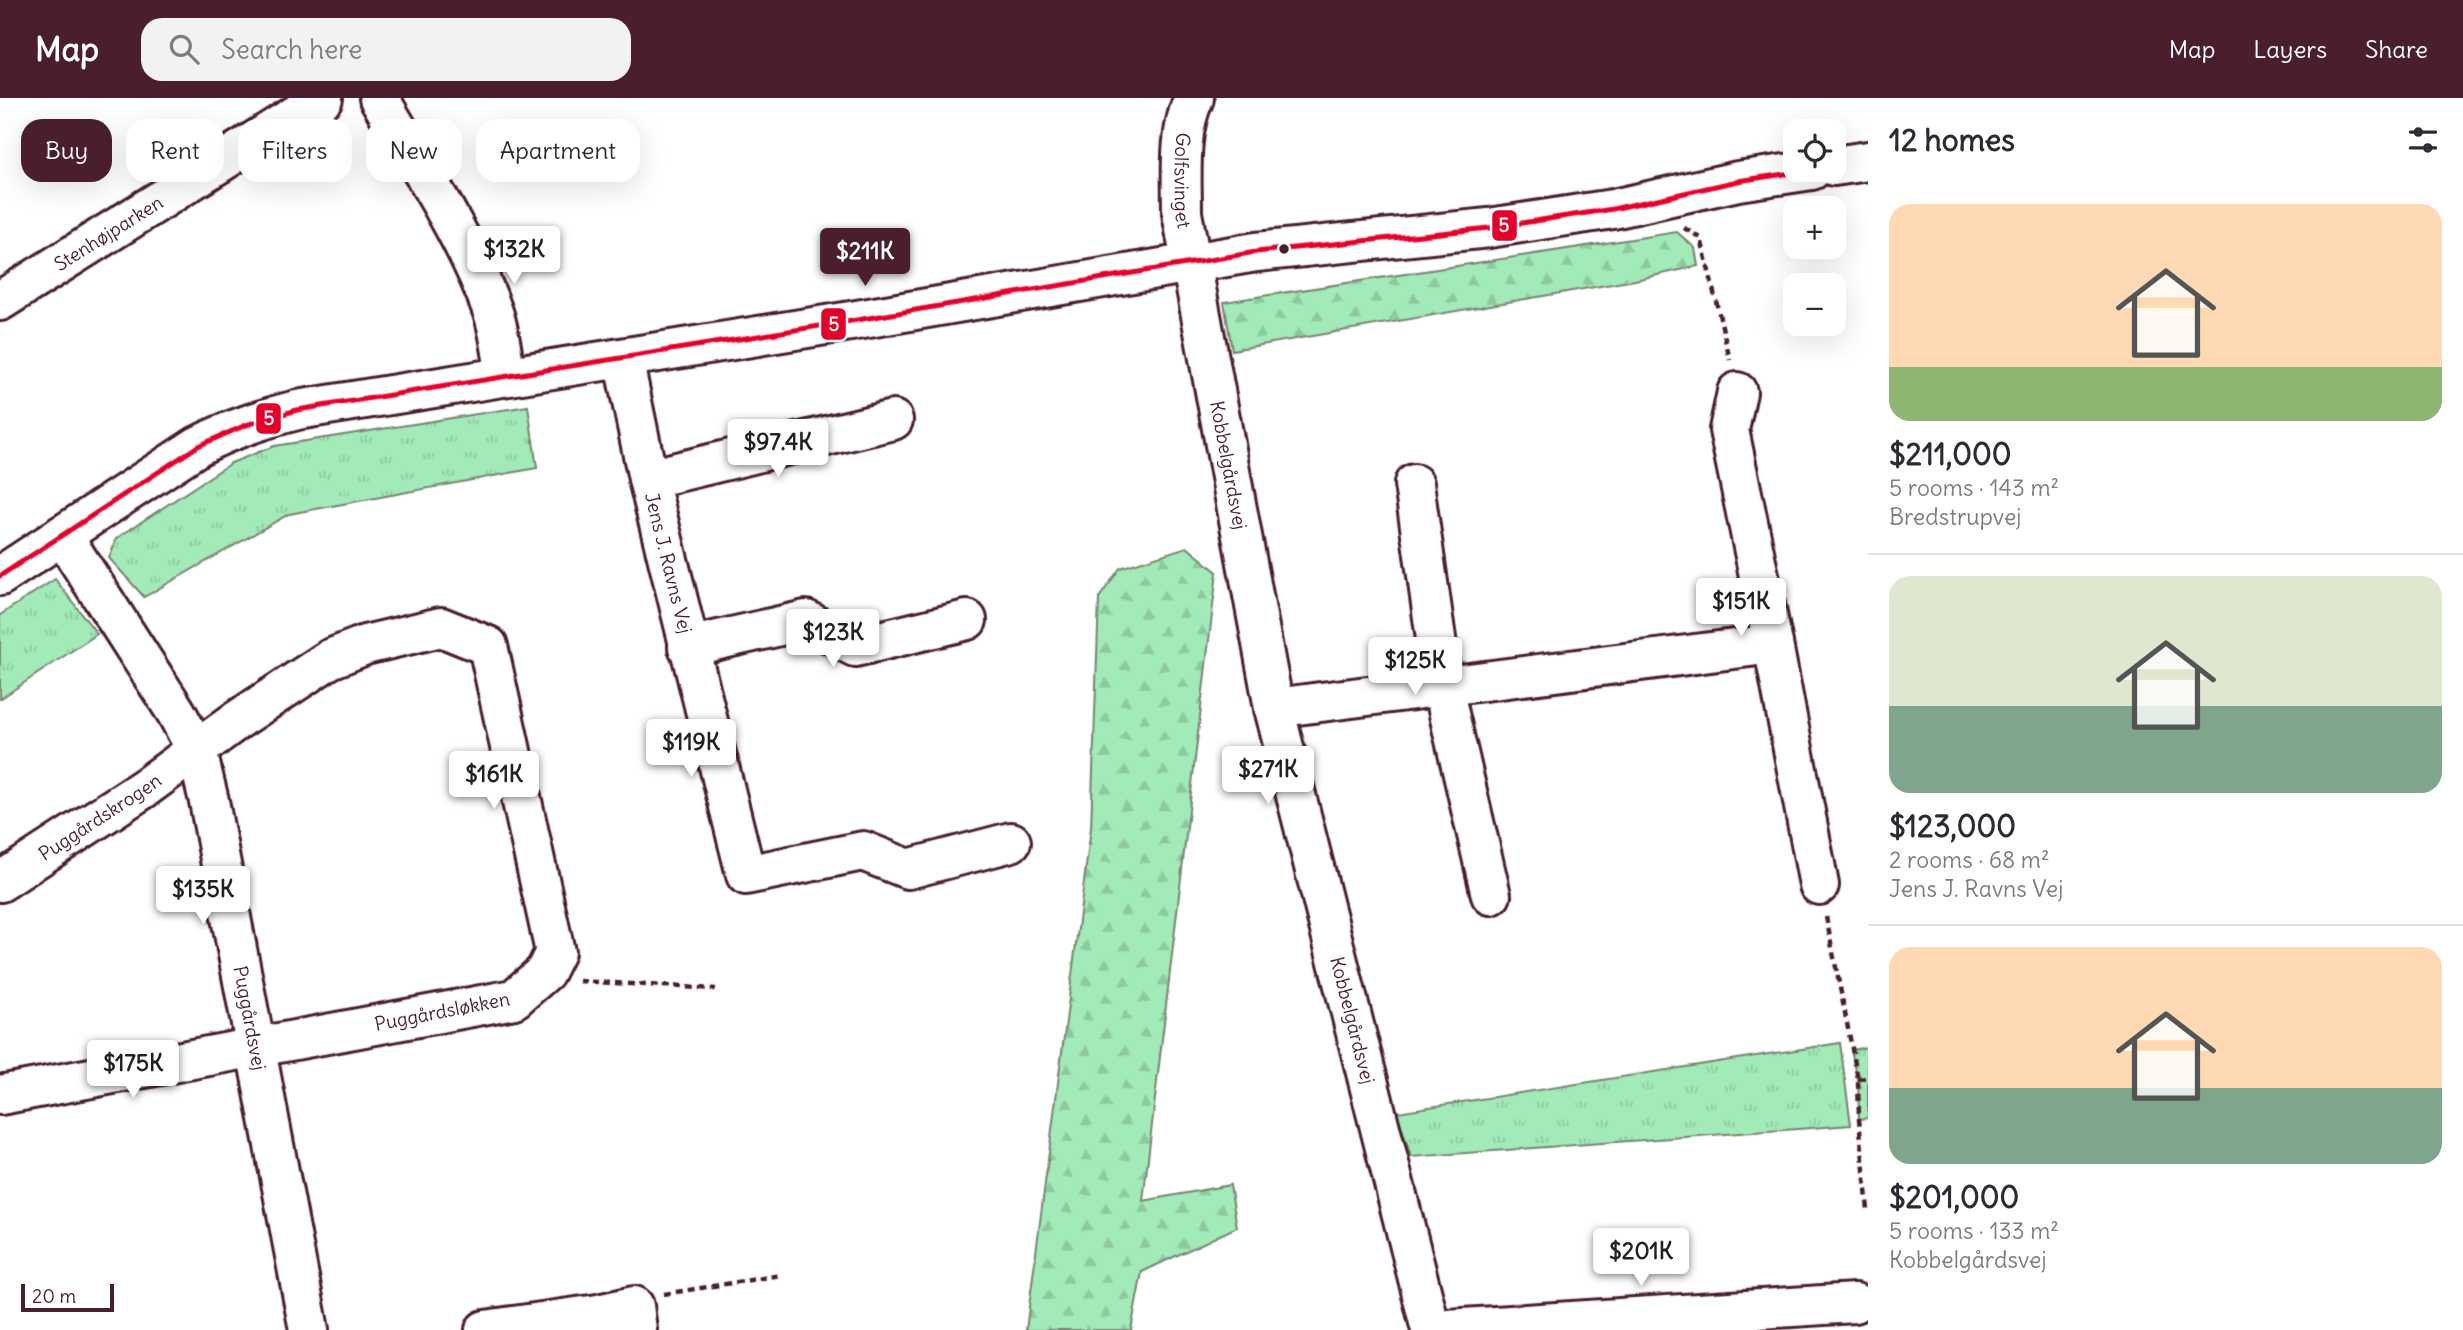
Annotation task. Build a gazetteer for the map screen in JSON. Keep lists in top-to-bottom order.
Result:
{
  "streets": {
    "street": [
      "Golfsvinget",
      "Stenhøjparken",
      "Kobbelgårdsvej",
      "Jens J. Ravns Vej",
      "Puggårdskrogen",
      "Puggårdsløkken",
      "Puggårdsvej"
    ]
  },
  "crossings": [
    ["Golfsvinget", "Kobbelgårdsvej"],
    ["Puggårdskrogen", "Puggårdsvej"],
    ["Puggårdsløkken", "Puggårdsvej"]
  ],
  "lines": ["transit line 5"],
  "scale_bar": "20 m",
  "page": {
    "header": "Map",
    "search": "Search here",
    "nav": ["Map", "Layers", "Share"],
    "heading": "12 homes",
    "map_buttons": ["+", "−"],
    "chip": [
      "Buy",
      "Rent",
      "Filters",
      "New",
      "Apartment"
    ],
    "list": [
      {
        "name": "$211,000",
        "note": "5 rooms · 143 m² · Bredstrupvej"
      },
      {
        "name": "$123,000",
        "note": "2 rooms · 68 m² · Jens J. Ravns Vej"
      },
      {
        "name": "$201,000",
        "note": "5 rooms · 133 m² · Kobbelgårdsvej"
      }
    ],
    "price": [
      "$132K",
      "$211K",
      "$97.4K",
      "$151K",
      "$123K",
      "$125K",
      "$119K",
      "$271K",
      "$161K",
      "$135K",
      "$175K",
      "$201K"
    ],
    "scale": "20 m"
  }
}
